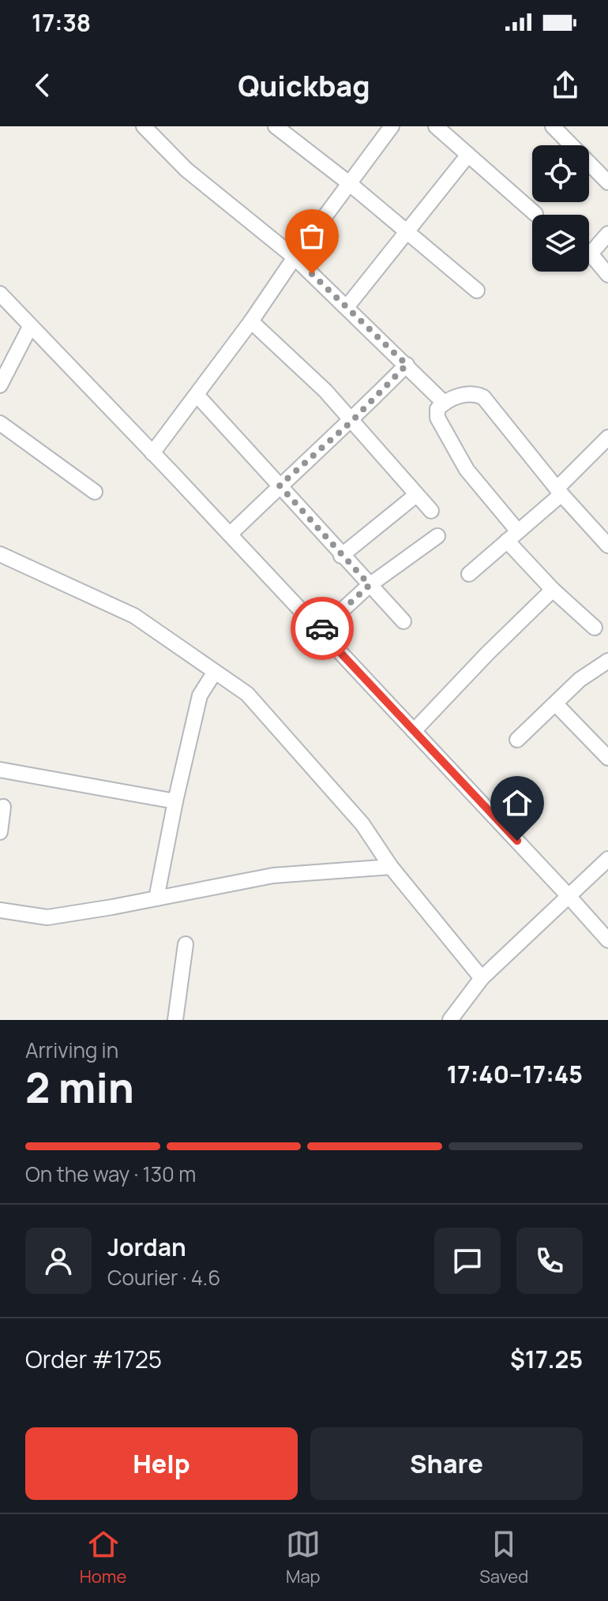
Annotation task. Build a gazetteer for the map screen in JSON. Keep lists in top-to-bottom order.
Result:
{
  "page": {
    "status": "17:38",
    "header": "Quickbag",
    "heading": ["2 min", "Arriving in", "17:40–17:45"],
    "panel": [
      "Jordan",
      "Courier · 4.6",
      "Order #1725",
      "$17.25"
    ],
    "bar": "On the way · 130 m",
    "buttons": ["Help", "Share"],
    "tabs": ["Home", "Map", "Saved"]
  }
}
